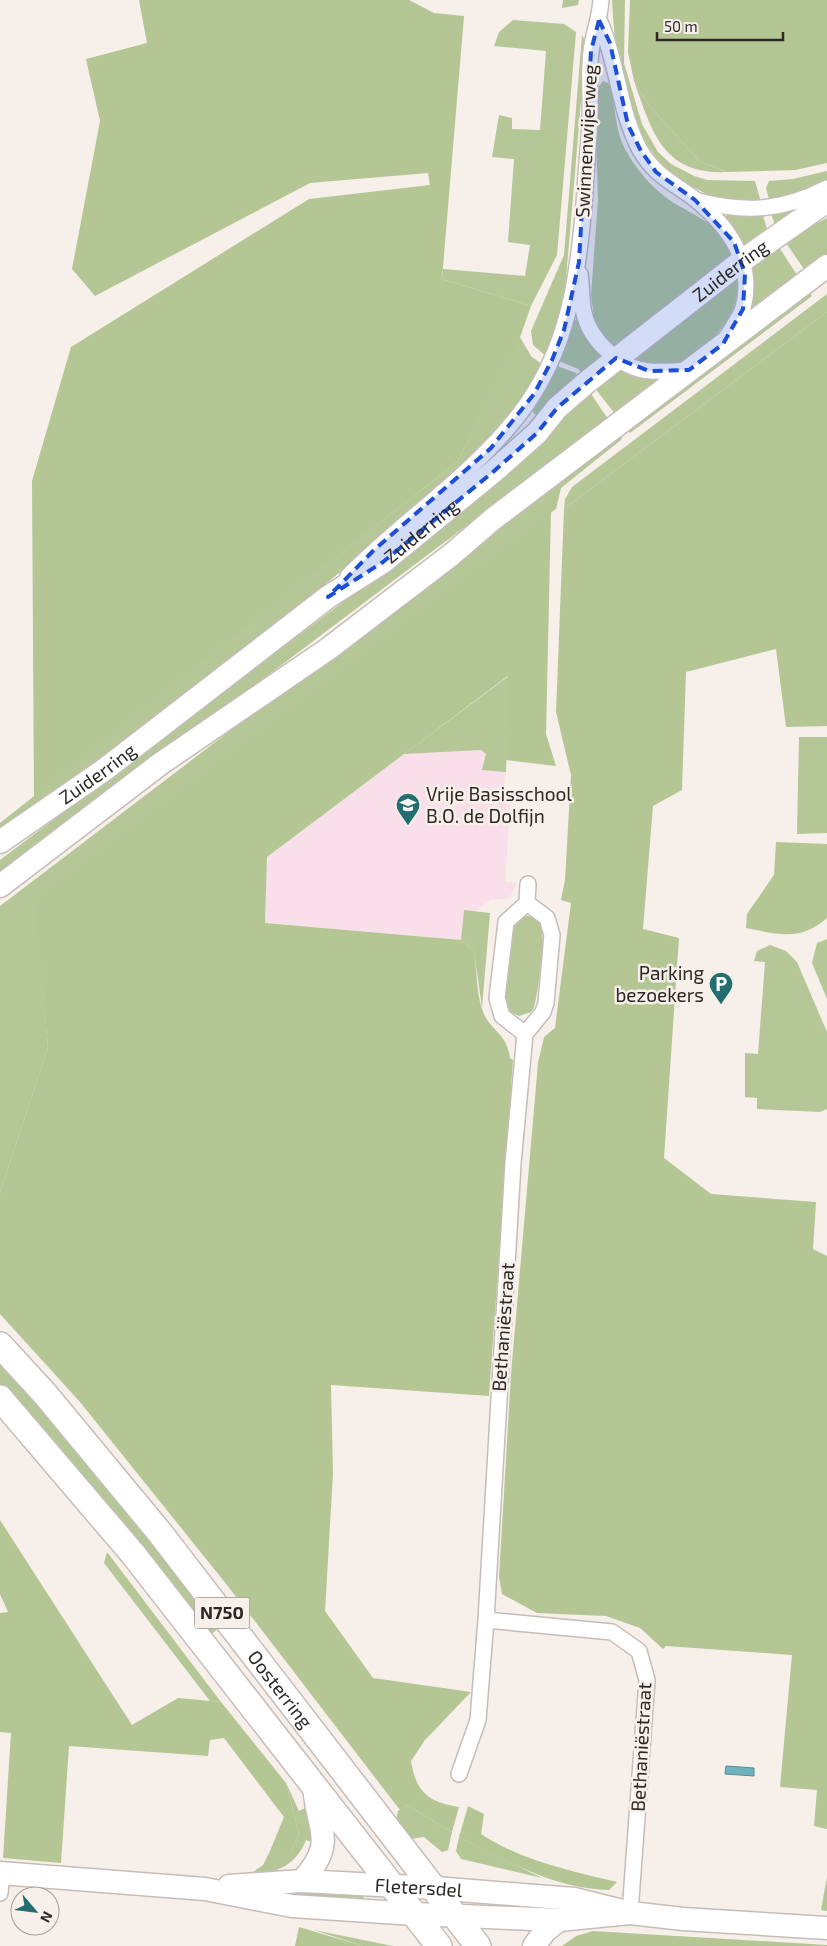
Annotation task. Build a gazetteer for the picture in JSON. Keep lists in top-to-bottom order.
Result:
{
  "streets": {
    "main road": [
      "Zuiderring",
      "N750",
      "Oosterring",
      "Fletersdel"
    ],
    "street": ["Swinnenwijerweg", "Bethaniëstraat"]
  },
  "crossings": [
    ["Swinnenwijerweg", "Zuiderring"],
    ["Bethaniëstraat", "Fletersdel"],
    ["Oosterring", "Fletersdel"]
  ],
  "places": {
    "school or university": ["Vrije Basisschool B.O. de Dolfijn"],
    "parking": ["Parking bezoekers"]
  },
  "scale_bar": "50 m",
  "north": "bottom right"
}
